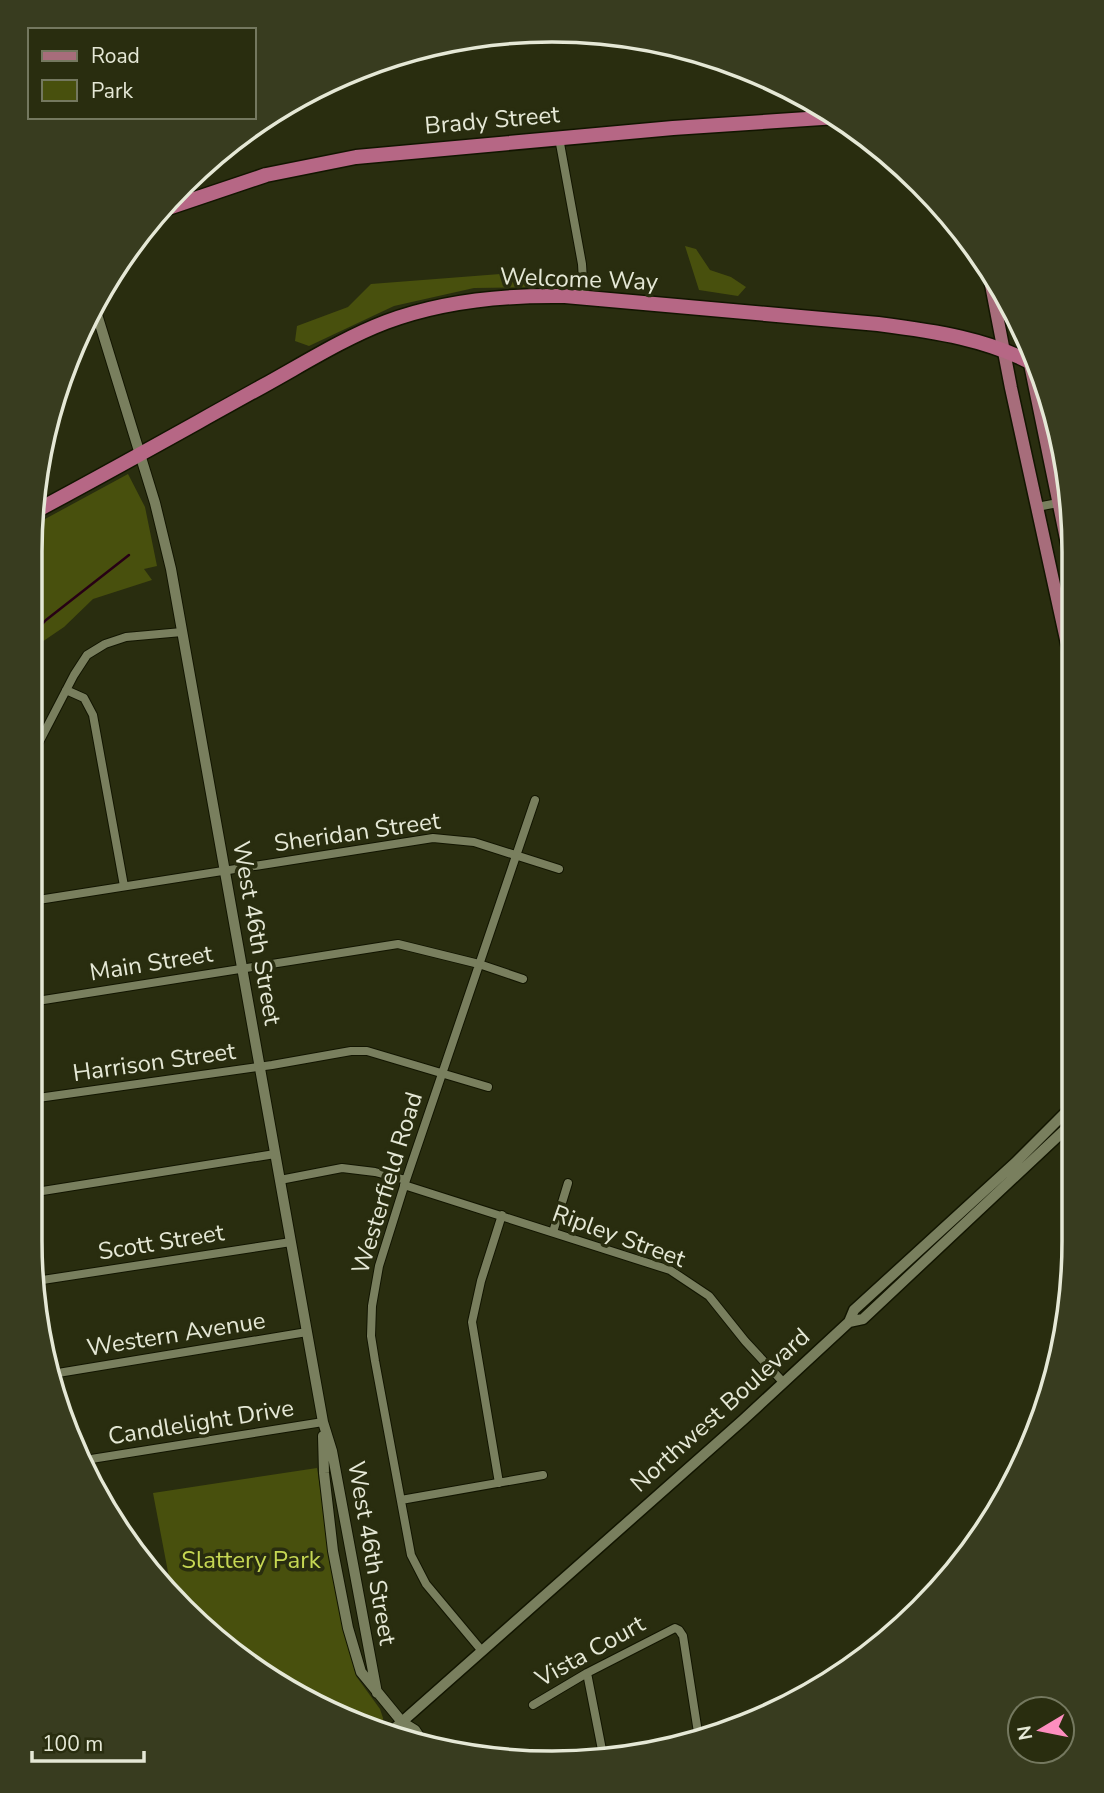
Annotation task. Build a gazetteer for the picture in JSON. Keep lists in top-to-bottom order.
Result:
{
  "streets": {
    "highway": ["Brady Street", "Welcome Way"],
    "main road": ["Northwest Boulevard"],
    "street": [
      "Sheridan Street",
      "West 46th Street",
      "Main Street",
      "Harrison Street",
      "Westerfield Road",
      "Ripley Street",
      "Scott Street",
      "Western Avenue",
      "Candlelight Drive",
      "Vista Court"
    ]
  },
  "crossings": [
    ["Welcome Way", "West 46th Street"],
    ["Sheridan Street", "West 46th Street"],
    ["Sheridan Street", "Westerfield Road"],
    ["West 46th Street", "Main Street"],
    ["West 46th Street", "Harrison Street"],
    ["West 46th Street", "Ripley Street"],
    ["West 46th Street", "Scott Street"],
    ["West 46th Street", "Western Avenue"],
    ["West 46th Street", "Northwest Boulevard"],
    ["West 46th Street", "Candlelight Drive"],
    ["Main Street", "Westerfield Road"],
    ["Harrison Street", "Westerfield Road"],
    ["Westerfield Road", "Ripley Street"],
    ["Westerfield Road", "Northwest Boulevard"],
    ["Ripley Street", "Northwest Boulevard"]
  ],
  "parks": ["Slattery Park"],
  "legend": ["Road", "Park"],
  "scale_bar": "100 m",
  "north": "left"
}
